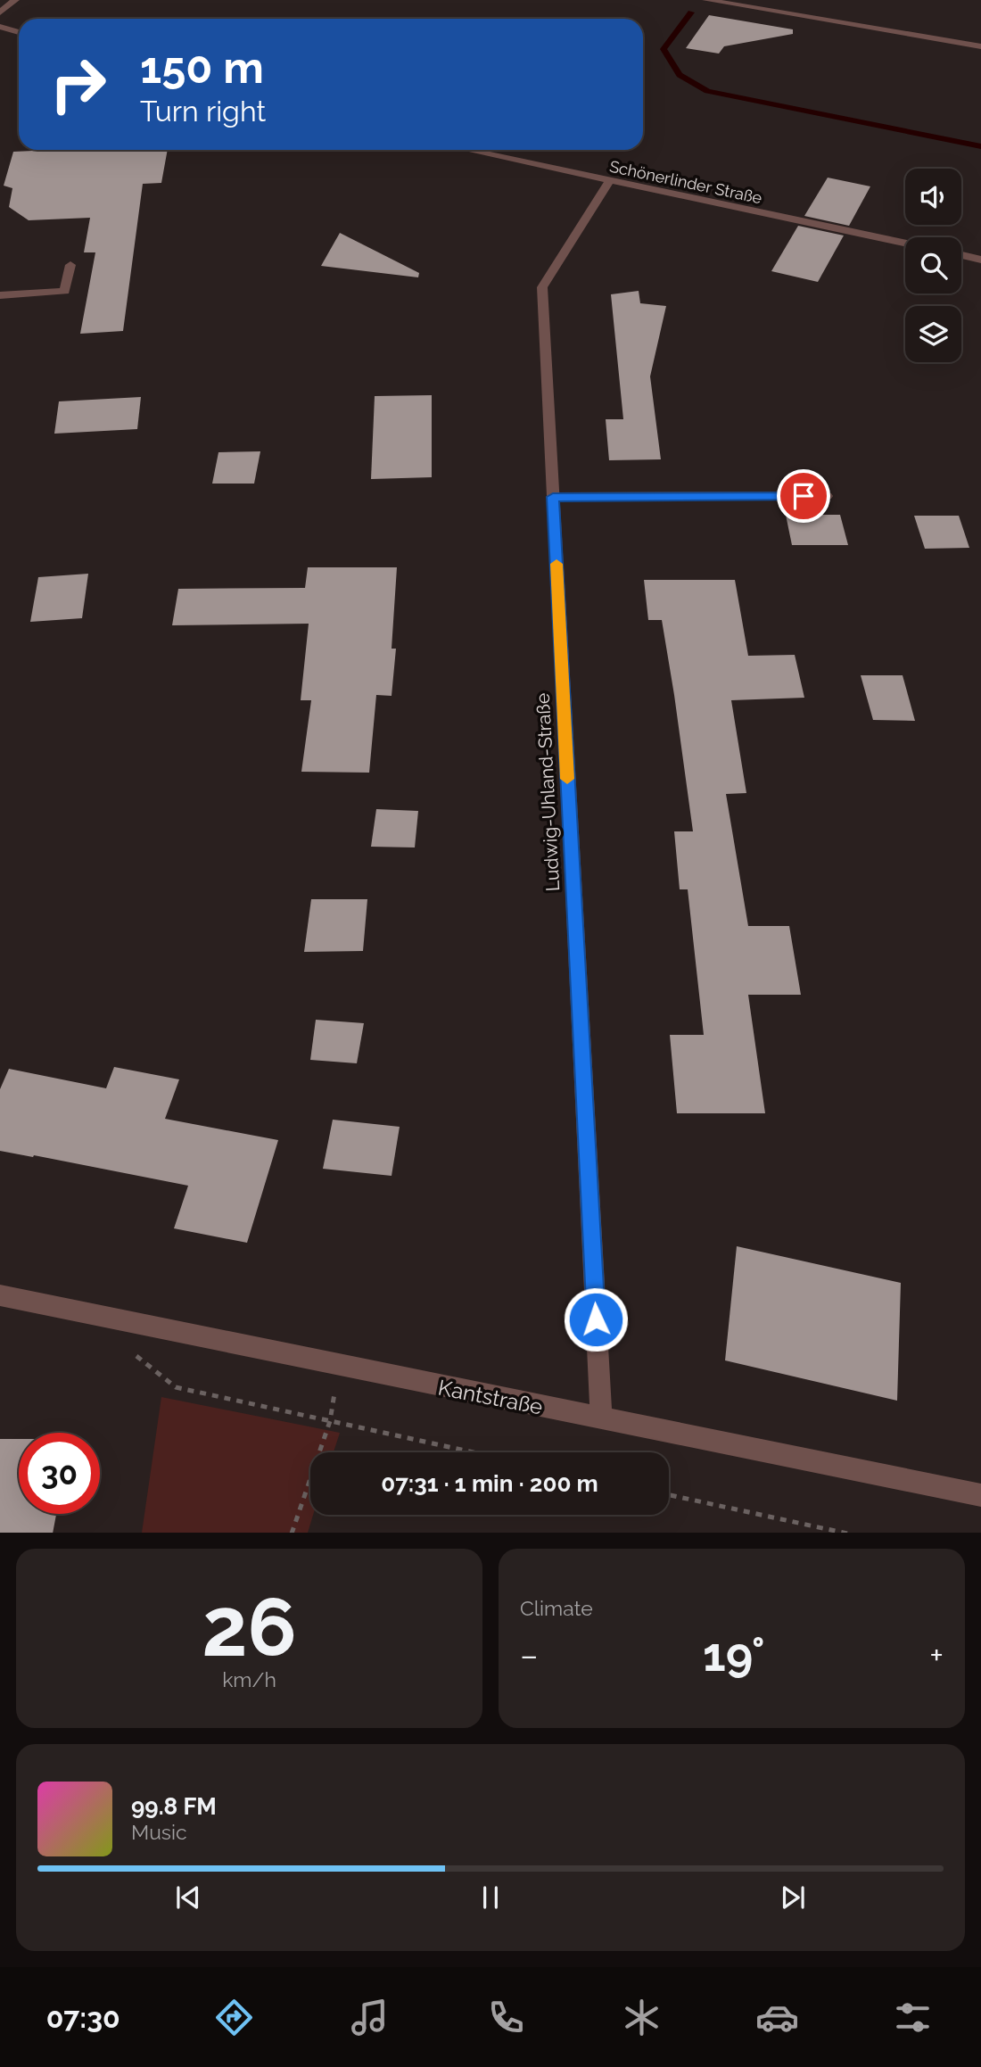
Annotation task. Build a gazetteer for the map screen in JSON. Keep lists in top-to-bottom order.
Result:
{
  "streets": {
    "street": ["Schönerlinder Straße", "Ludwig-Uhland-Straße", "Kantstraße"]
  },
  "crossings": [
    ["Schönerlinder Straße", "Ludwig-Uhland-Straße"],
    ["Ludwig-Uhland-Straße", "Kantstraße"]
  ],
  "page": {
    "turn": ["150 m", "Turn right"],
    "limit": "30",
    "trip": "07:31 · 1 min · 200 m",
    "tile": [
      ["26", "km/h"],
      "Climate"
    ],
    "heat": ["−", "19°", "+"],
    "song": ["99.8 FM", "Music"],
    "tabs": "07:30"
  }
}
